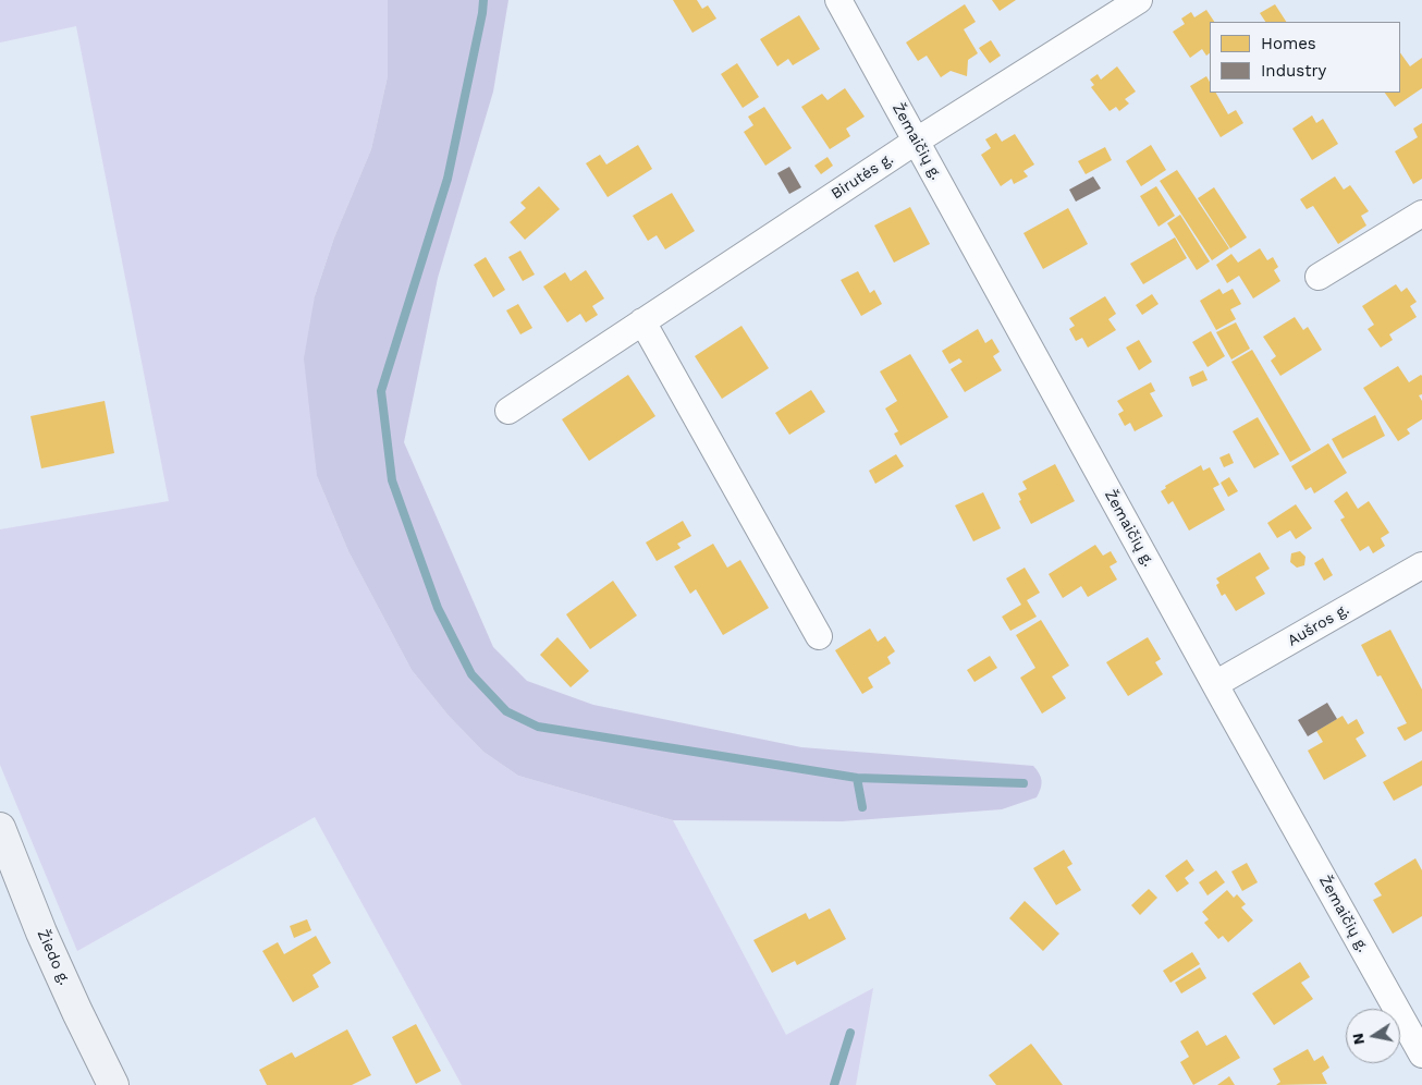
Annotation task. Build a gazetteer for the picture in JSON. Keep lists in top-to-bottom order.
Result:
{
  "streets": {
    "street": [
      "Žemaičių g.",
      "Birutės g.",
      "Aušros g.",
      "Žiedo g."
    ]
  },
  "crossings": [
    ["Žemaičių g.", "Birutės g."],
    ["Žemaičių g.", "Aušros g."]
  ],
  "legend": ["Homes", "Industry"],
  "north": "left"
}
